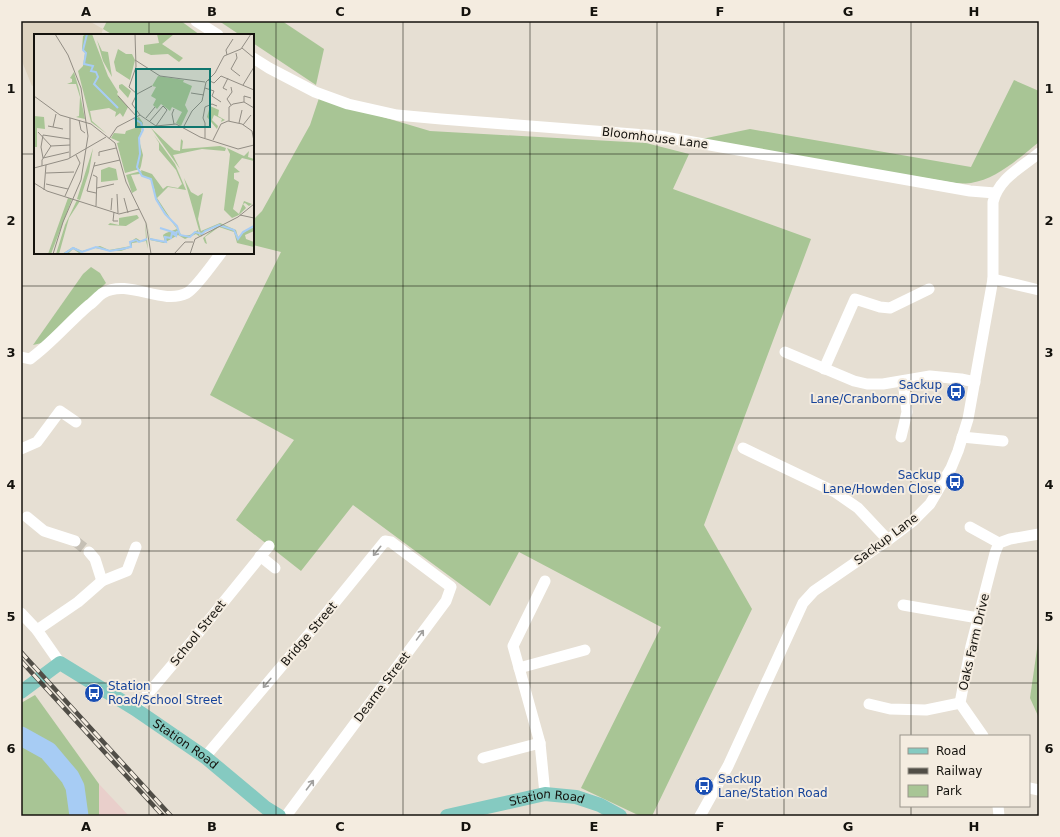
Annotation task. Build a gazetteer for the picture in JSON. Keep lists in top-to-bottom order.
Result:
{
  "streets": {
    "main road": ["Station Road"],
    "street": [
      "Bloomhouse Lane",
      "Sackup Lane",
      "School Street",
      "Bridge Street",
      "Oaks Farm Drive",
      "Dearne Street"
    ]
  },
  "crossings": [
    ["Bloomhouse Lane", "Sackup Lane"],
    ["School Street", "Station Road"],
    ["Bridge Street", "Dearne Street"],
    ["Bridge Street", "Station Road"]
  ],
  "one_way": ["Bridge Street", "Dearne Street"],
  "places": {
    "bus stop": [
      "Sackup Lane/Cranborne Drive",
      "Sackup Lane/Howden Close",
      "Station Road/School Street",
      "Sackup Lane/Station Road"
    ]
  },
  "legend": ["Road", "Railway", "Park"],
  "grid": {
    "columns": [
      "A",
      "B",
      "C",
      "D",
      "E",
      "F",
      "G",
      "H"
    ],
    "rows": [
      "1",
      "2",
      "3",
      "4",
      "5",
      "6"
    ]
  }
}
